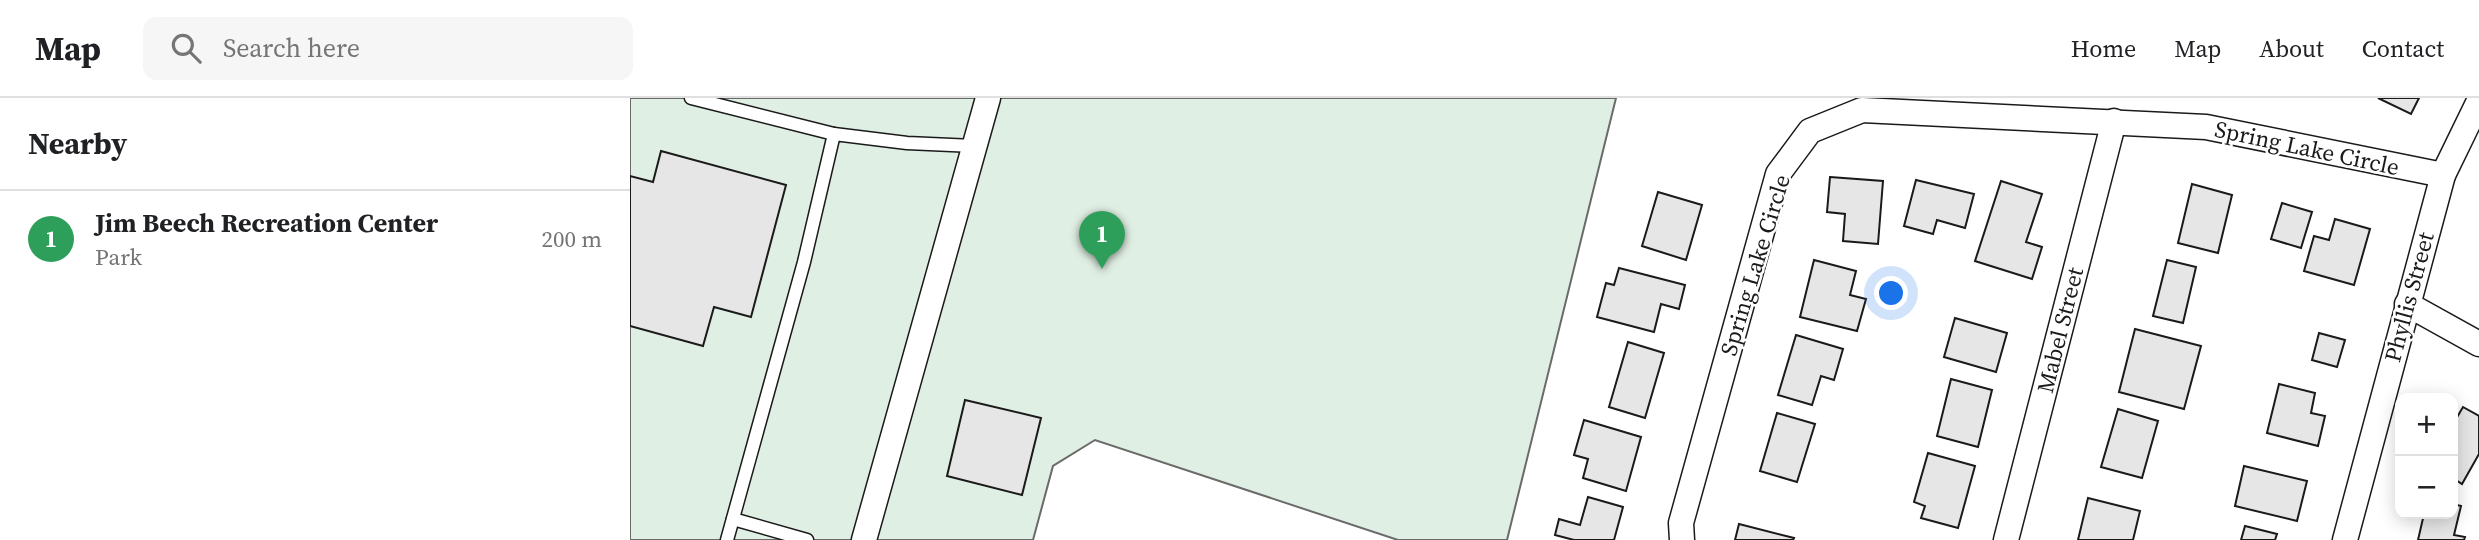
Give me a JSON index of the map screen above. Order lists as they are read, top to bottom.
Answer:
{
  "streets": {
    "street": ["Spring Lake Circle", "Phyllis Street", "Mabel Street"]
  },
  "crossings": [
    ["Spring Lake Circle", "Phyllis Street"],
    ["Spring Lake Circle", "Mabel Street"]
  ],
  "page": {
    "header": "Map",
    "search": "Search here",
    "nav": [
      "Home",
      "Map",
      "About",
      "Contact"
    ],
    "heading": "Nearby",
    "list": [
      {
        "mark": "1",
        "name": "Jim Beech Recreation Center",
        "note": "Park",
        "value": "200 m"
      }
    ],
    "pins": "1",
    "map_buttons": ["+", "−"]
  }
}
